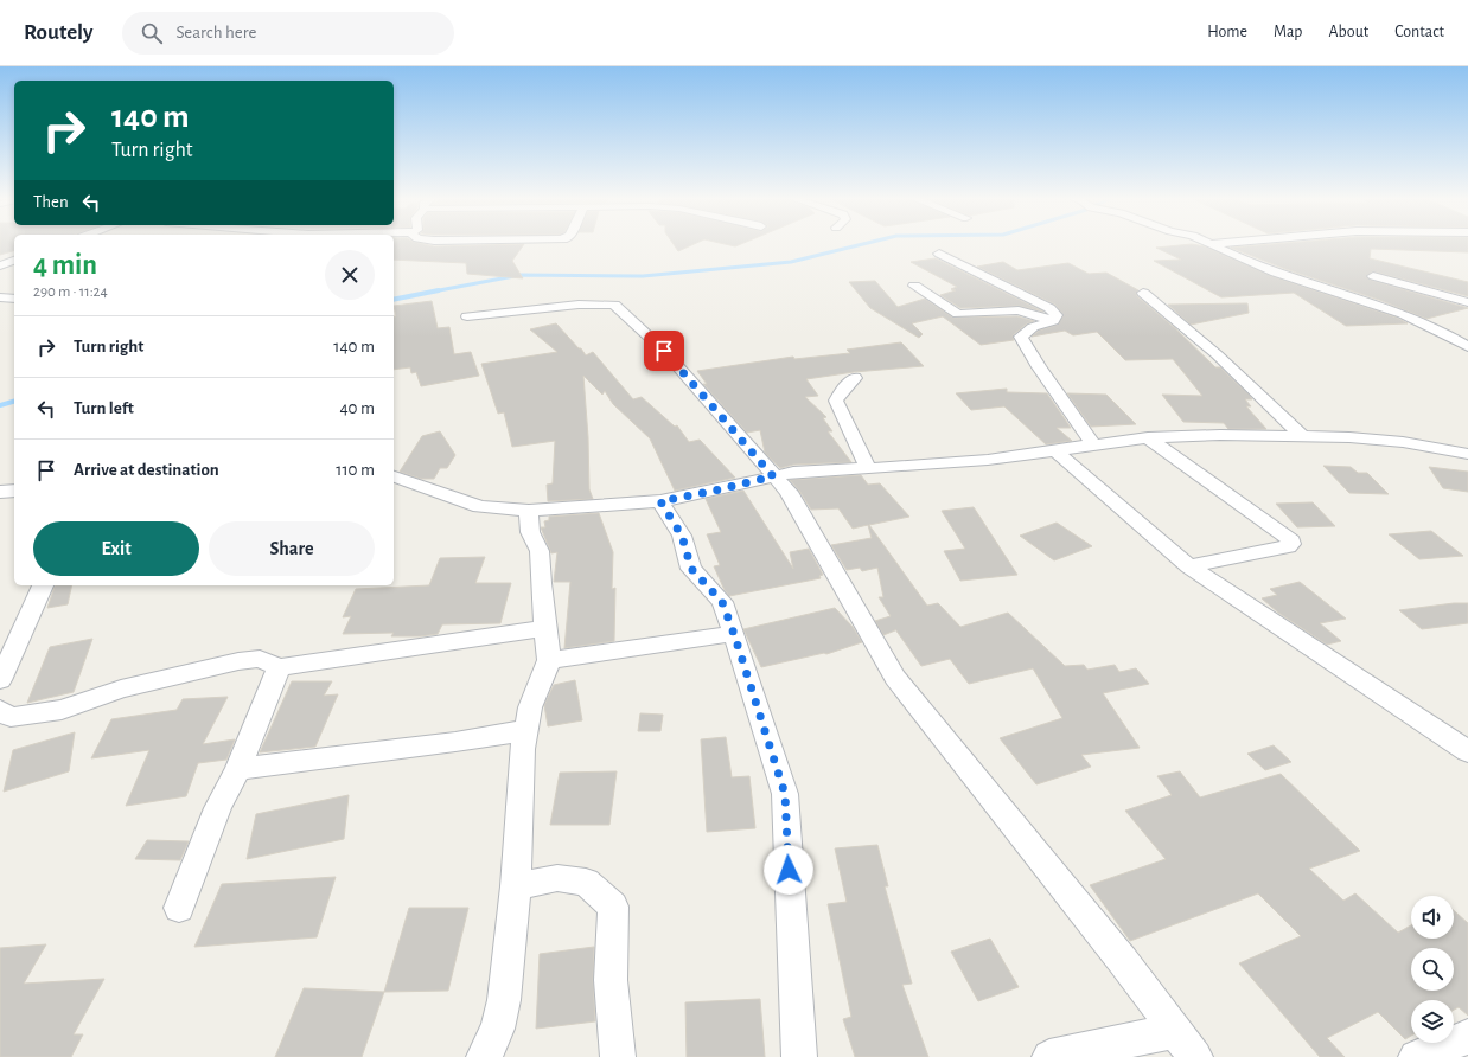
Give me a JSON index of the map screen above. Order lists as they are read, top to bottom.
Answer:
{
  "page": {
    "header": "Routely",
    "search": "Search here",
    "nav": [
      "Home",
      "Map",
      "About",
      "Contact"
    ],
    "turn": ["140 m", "Turn right"],
    "then": "Then",
    "heading": ["4 min", "290 m · 11:24"],
    "list": [
      {
        "name": "Turn right",
        "value": "140 m"
      },
      {
        "name": "Turn left",
        "value": "40 m"
      },
      {
        "name": "Arrive at destination",
        "value": "110 m"
      }
    ],
    "buttons": ["Exit", "Share"]
  }
}
